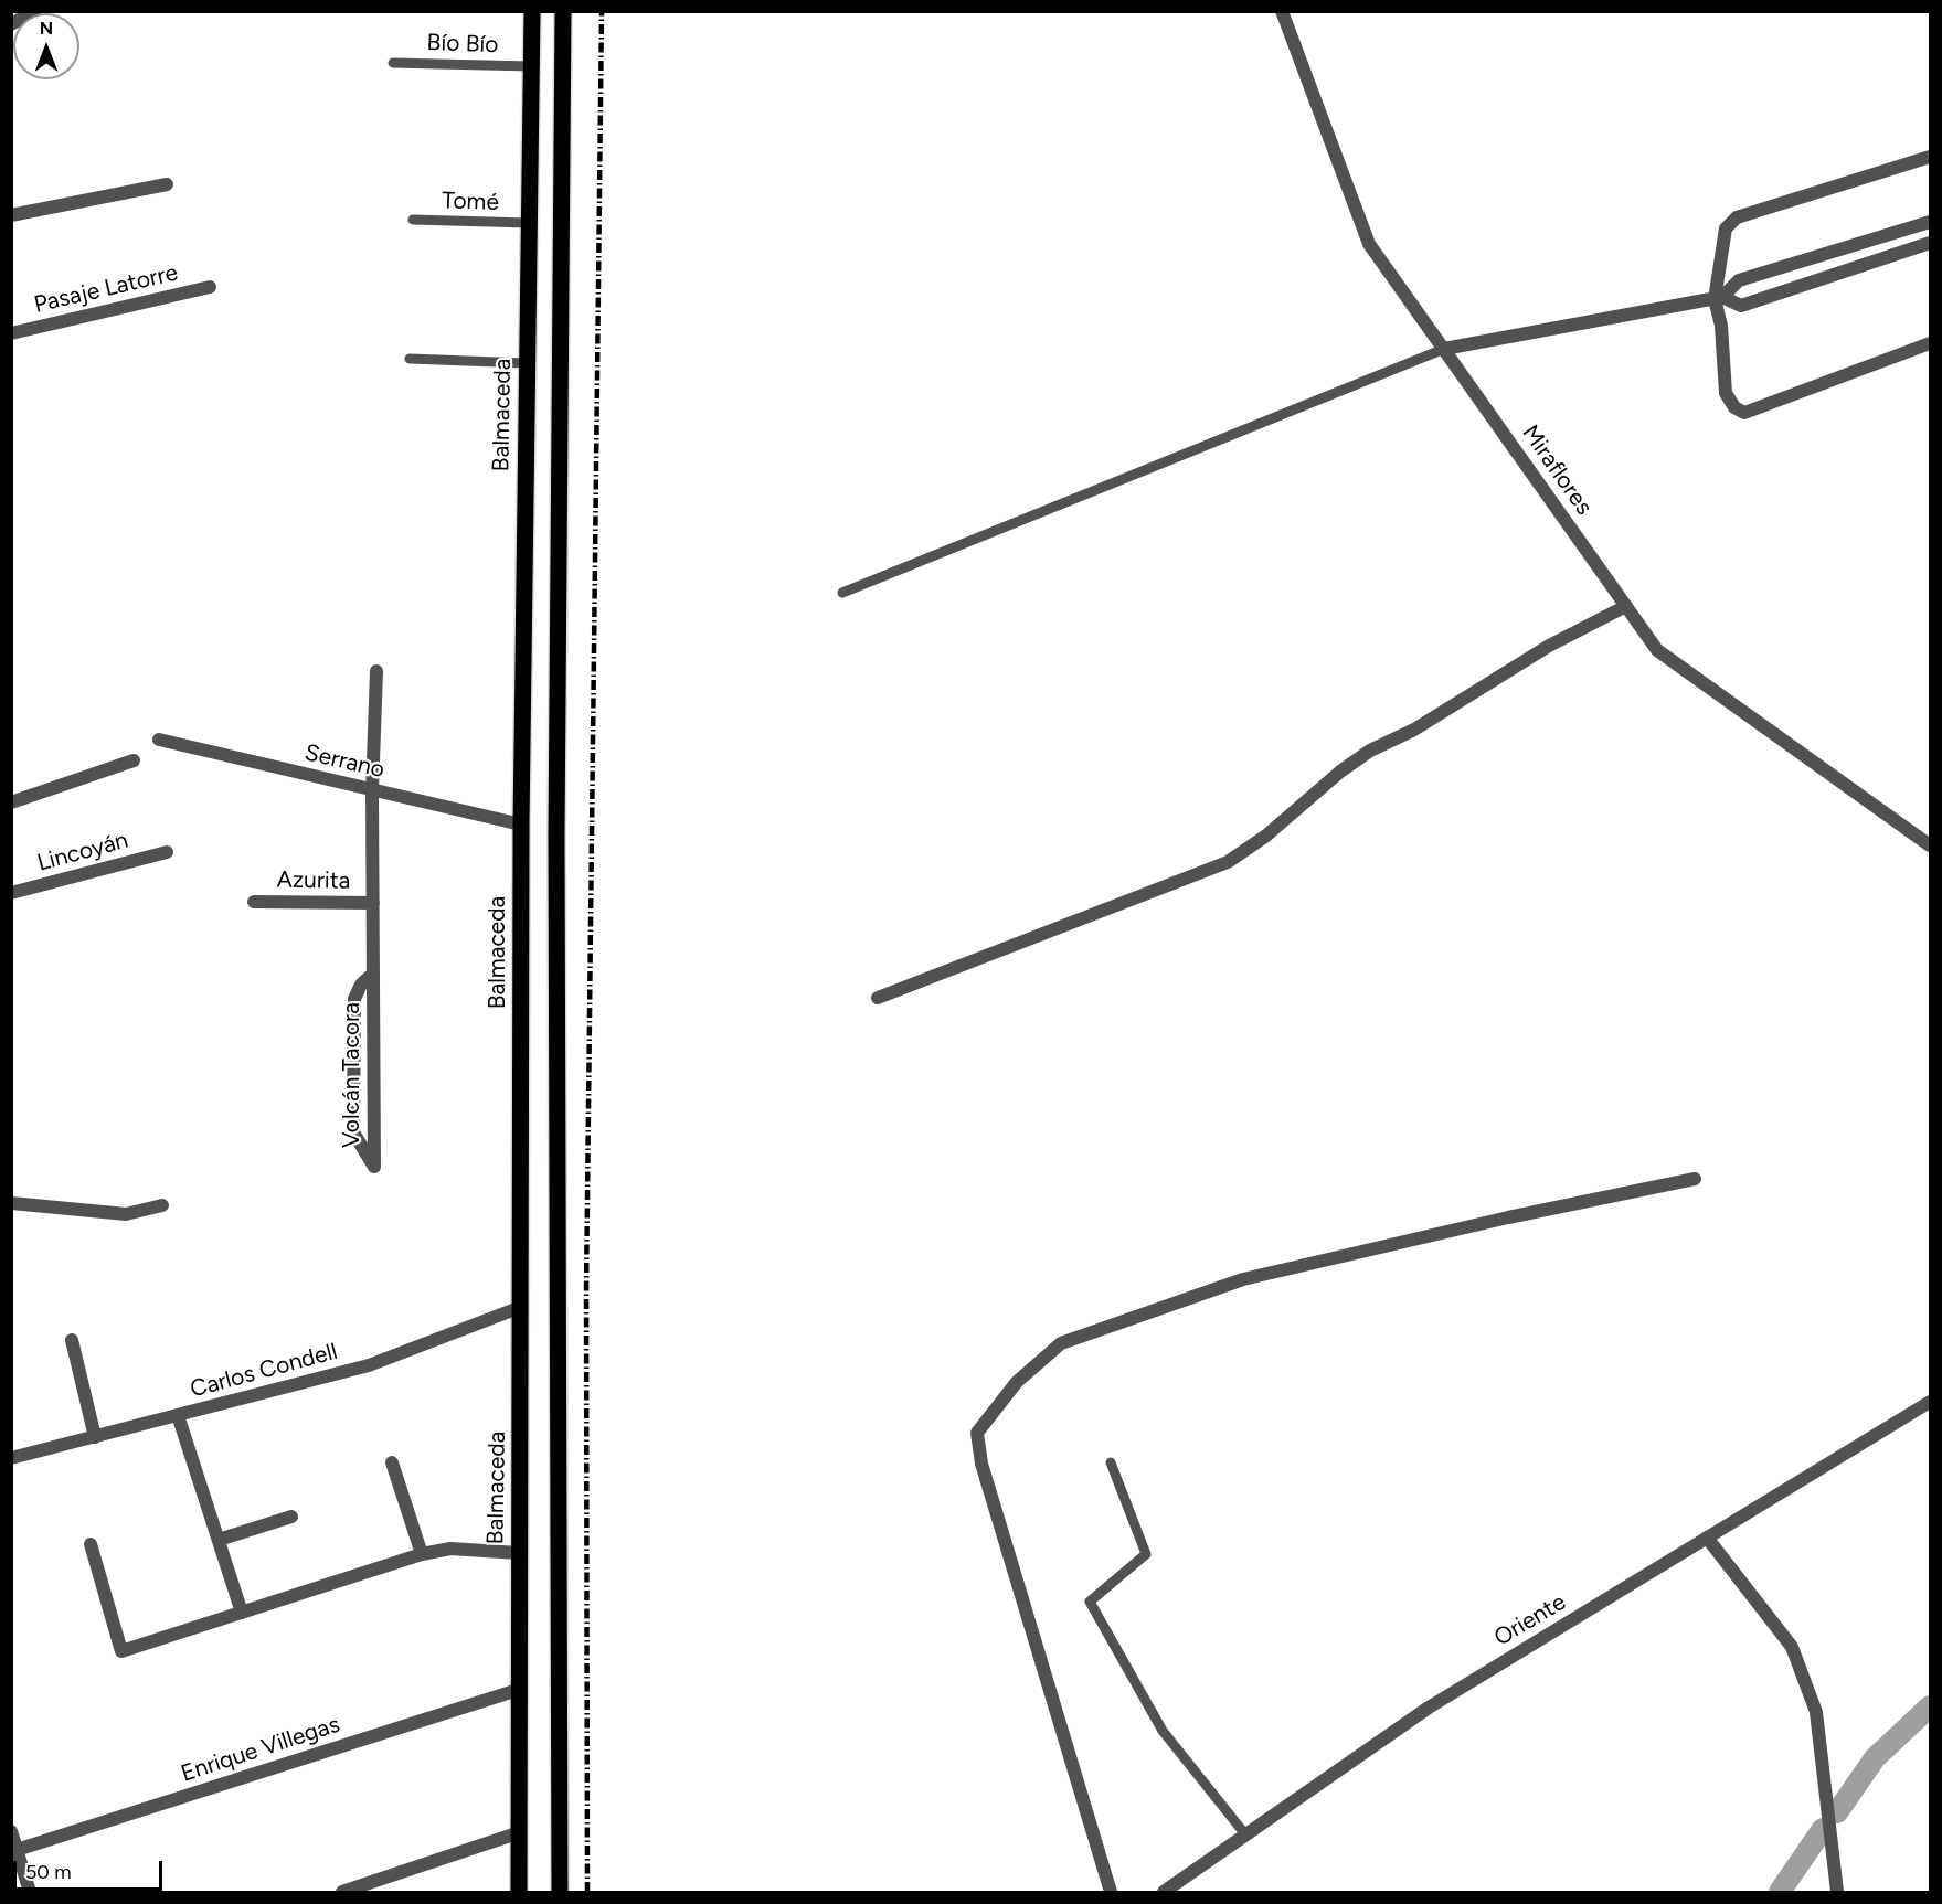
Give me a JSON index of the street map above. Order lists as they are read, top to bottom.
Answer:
{
  "streets": {
    "main road": ["Balmaceda"],
    "street": [
      "Pasaje Latorre",
      "Miraflores",
      "Serrano",
      "Lincoyán",
      "Azurita",
      "Volcán Tacora",
      "Carlos Condell",
      "Oriente",
      "Enrique Villegas"
    ],
    "lane": ["Bío Bío", "Tomé"]
  },
  "crossings": [
    ["Bío Bío", "Balmaceda"],
    ["Tomé", "Balmaceda"],
    ["Balmaceda", "Serrano"],
    ["Balmaceda", "Carlos Condell"],
    ["Balmaceda", "Enrique Villegas"],
    ["Serrano", "Volcán Tacora"],
    ["Azurita", "Volcán Tacora"]
  ],
  "scale_bar": "50 m",
  "north": "top"
}
